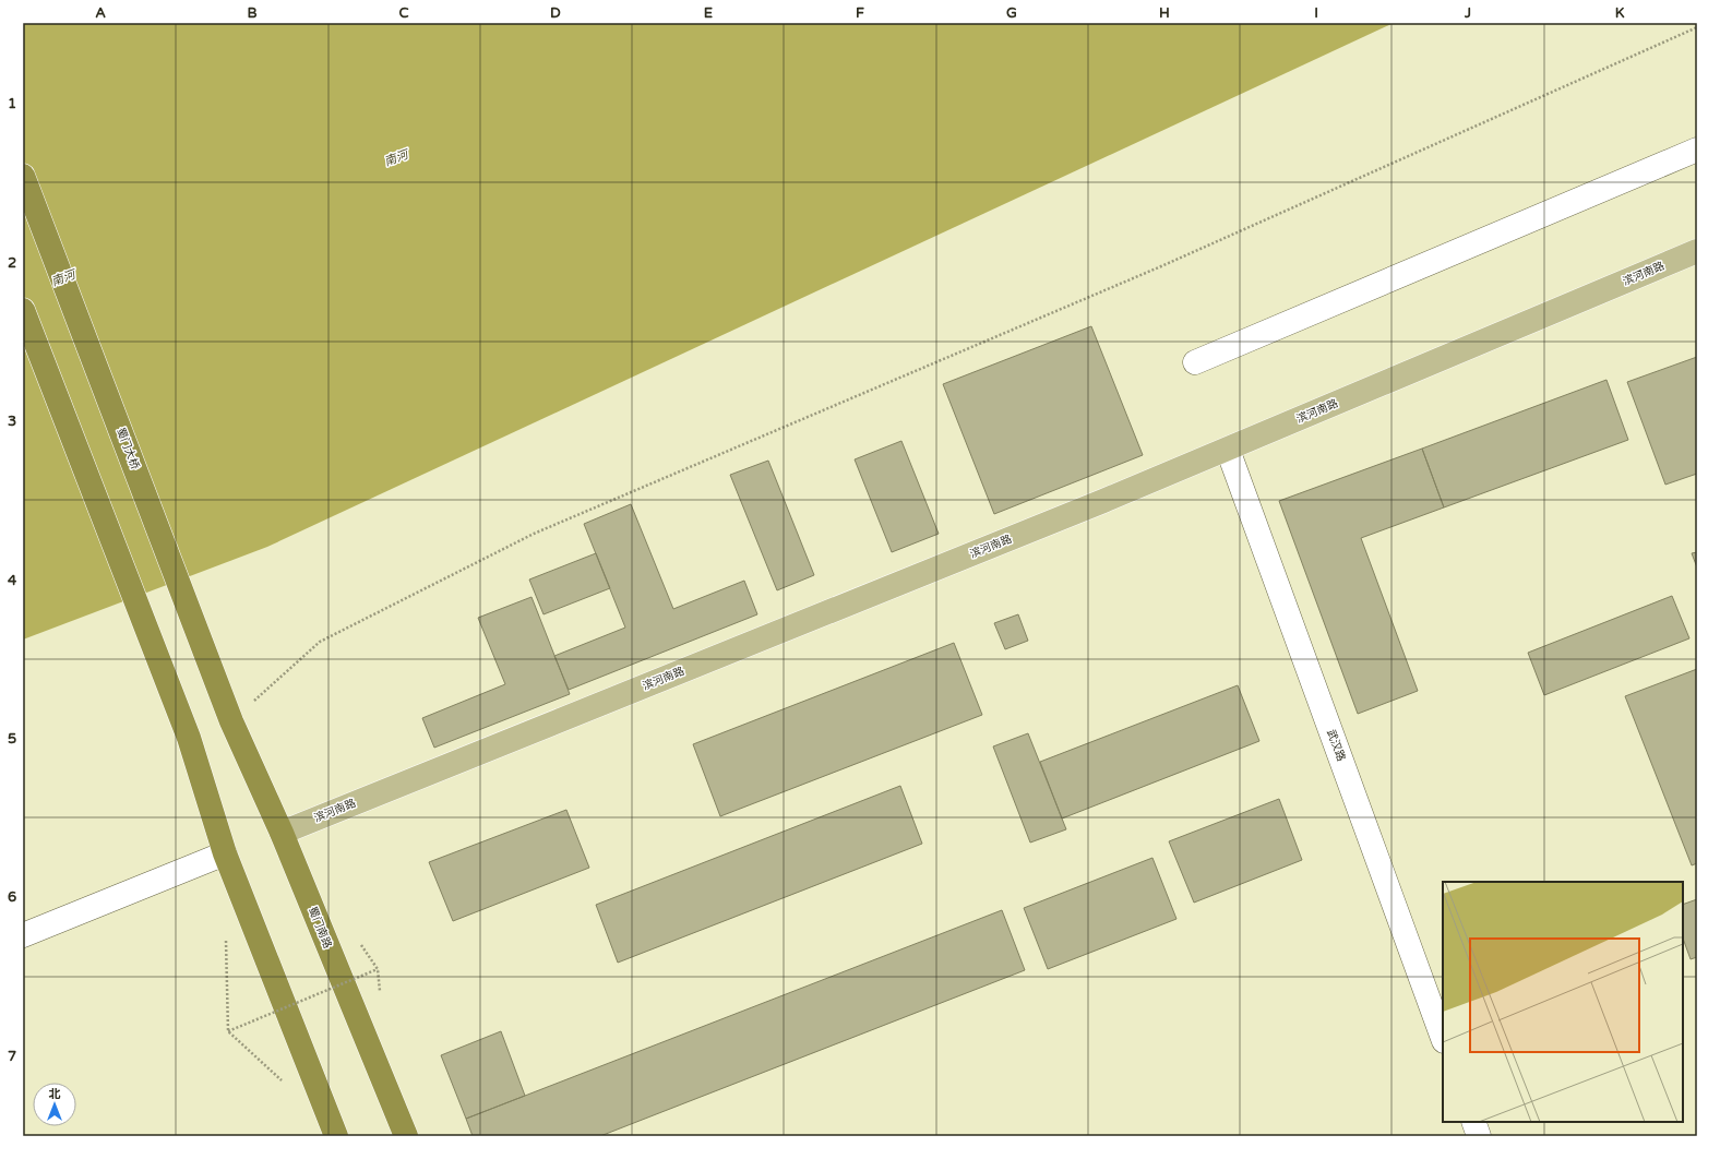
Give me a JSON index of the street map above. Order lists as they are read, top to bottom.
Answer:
{
  "streets": {
    "highway": ["蜀门大桥", "蜀门南路"],
    "main road": ["滨河南路"],
    "street": ["武汉路"]
  },
  "crossings": [
    ["滨河南路", "武汉路"],
    ["滨河南路", "蜀门南路"],
    ["蜀门大桥", "蜀门南路"]
  ],
  "water": ["南河"],
  "north": "top",
  "grid": {
    "columns": [
      "A",
      "B",
      "C",
      "D",
      "E",
      "F",
      "G",
      "H",
      "I",
      "J",
      "K"
    ],
    "rows": [
      "1",
      "2",
      "3",
      "4",
      "5",
      "6",
      "7"
    ]
  }
}
